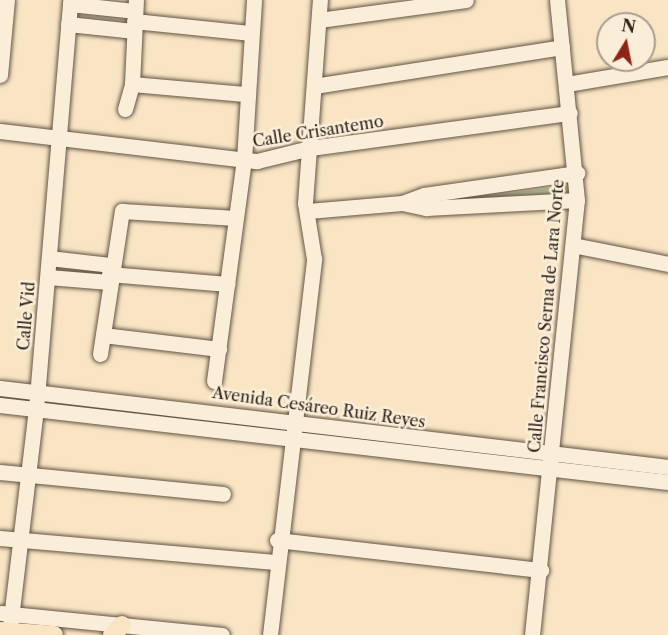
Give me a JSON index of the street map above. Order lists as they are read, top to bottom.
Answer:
{
  "streets": {
    "street": [
      "Calle Crisantemo",
      "Calle Vid",
      "Calle Francisco Serna de Lara Norte",
      "Avenida Cesáreo Ruiz Reyes"
    ]
  },
  "crossings": [
    ["Calle Crisantemo", "Calle Vid"],
    ["Calle Crisantemo", "Calle Francisco Serna de Lara Norte"],
    ["Calle Vid", "Avenida Cesáreo Ruiz Reyes"],
    ["Calle Francisco Serna de Lara Norte", "Avenida Cesáreo Ruiz Reyes"]
  ],
  "north": "top"
}
